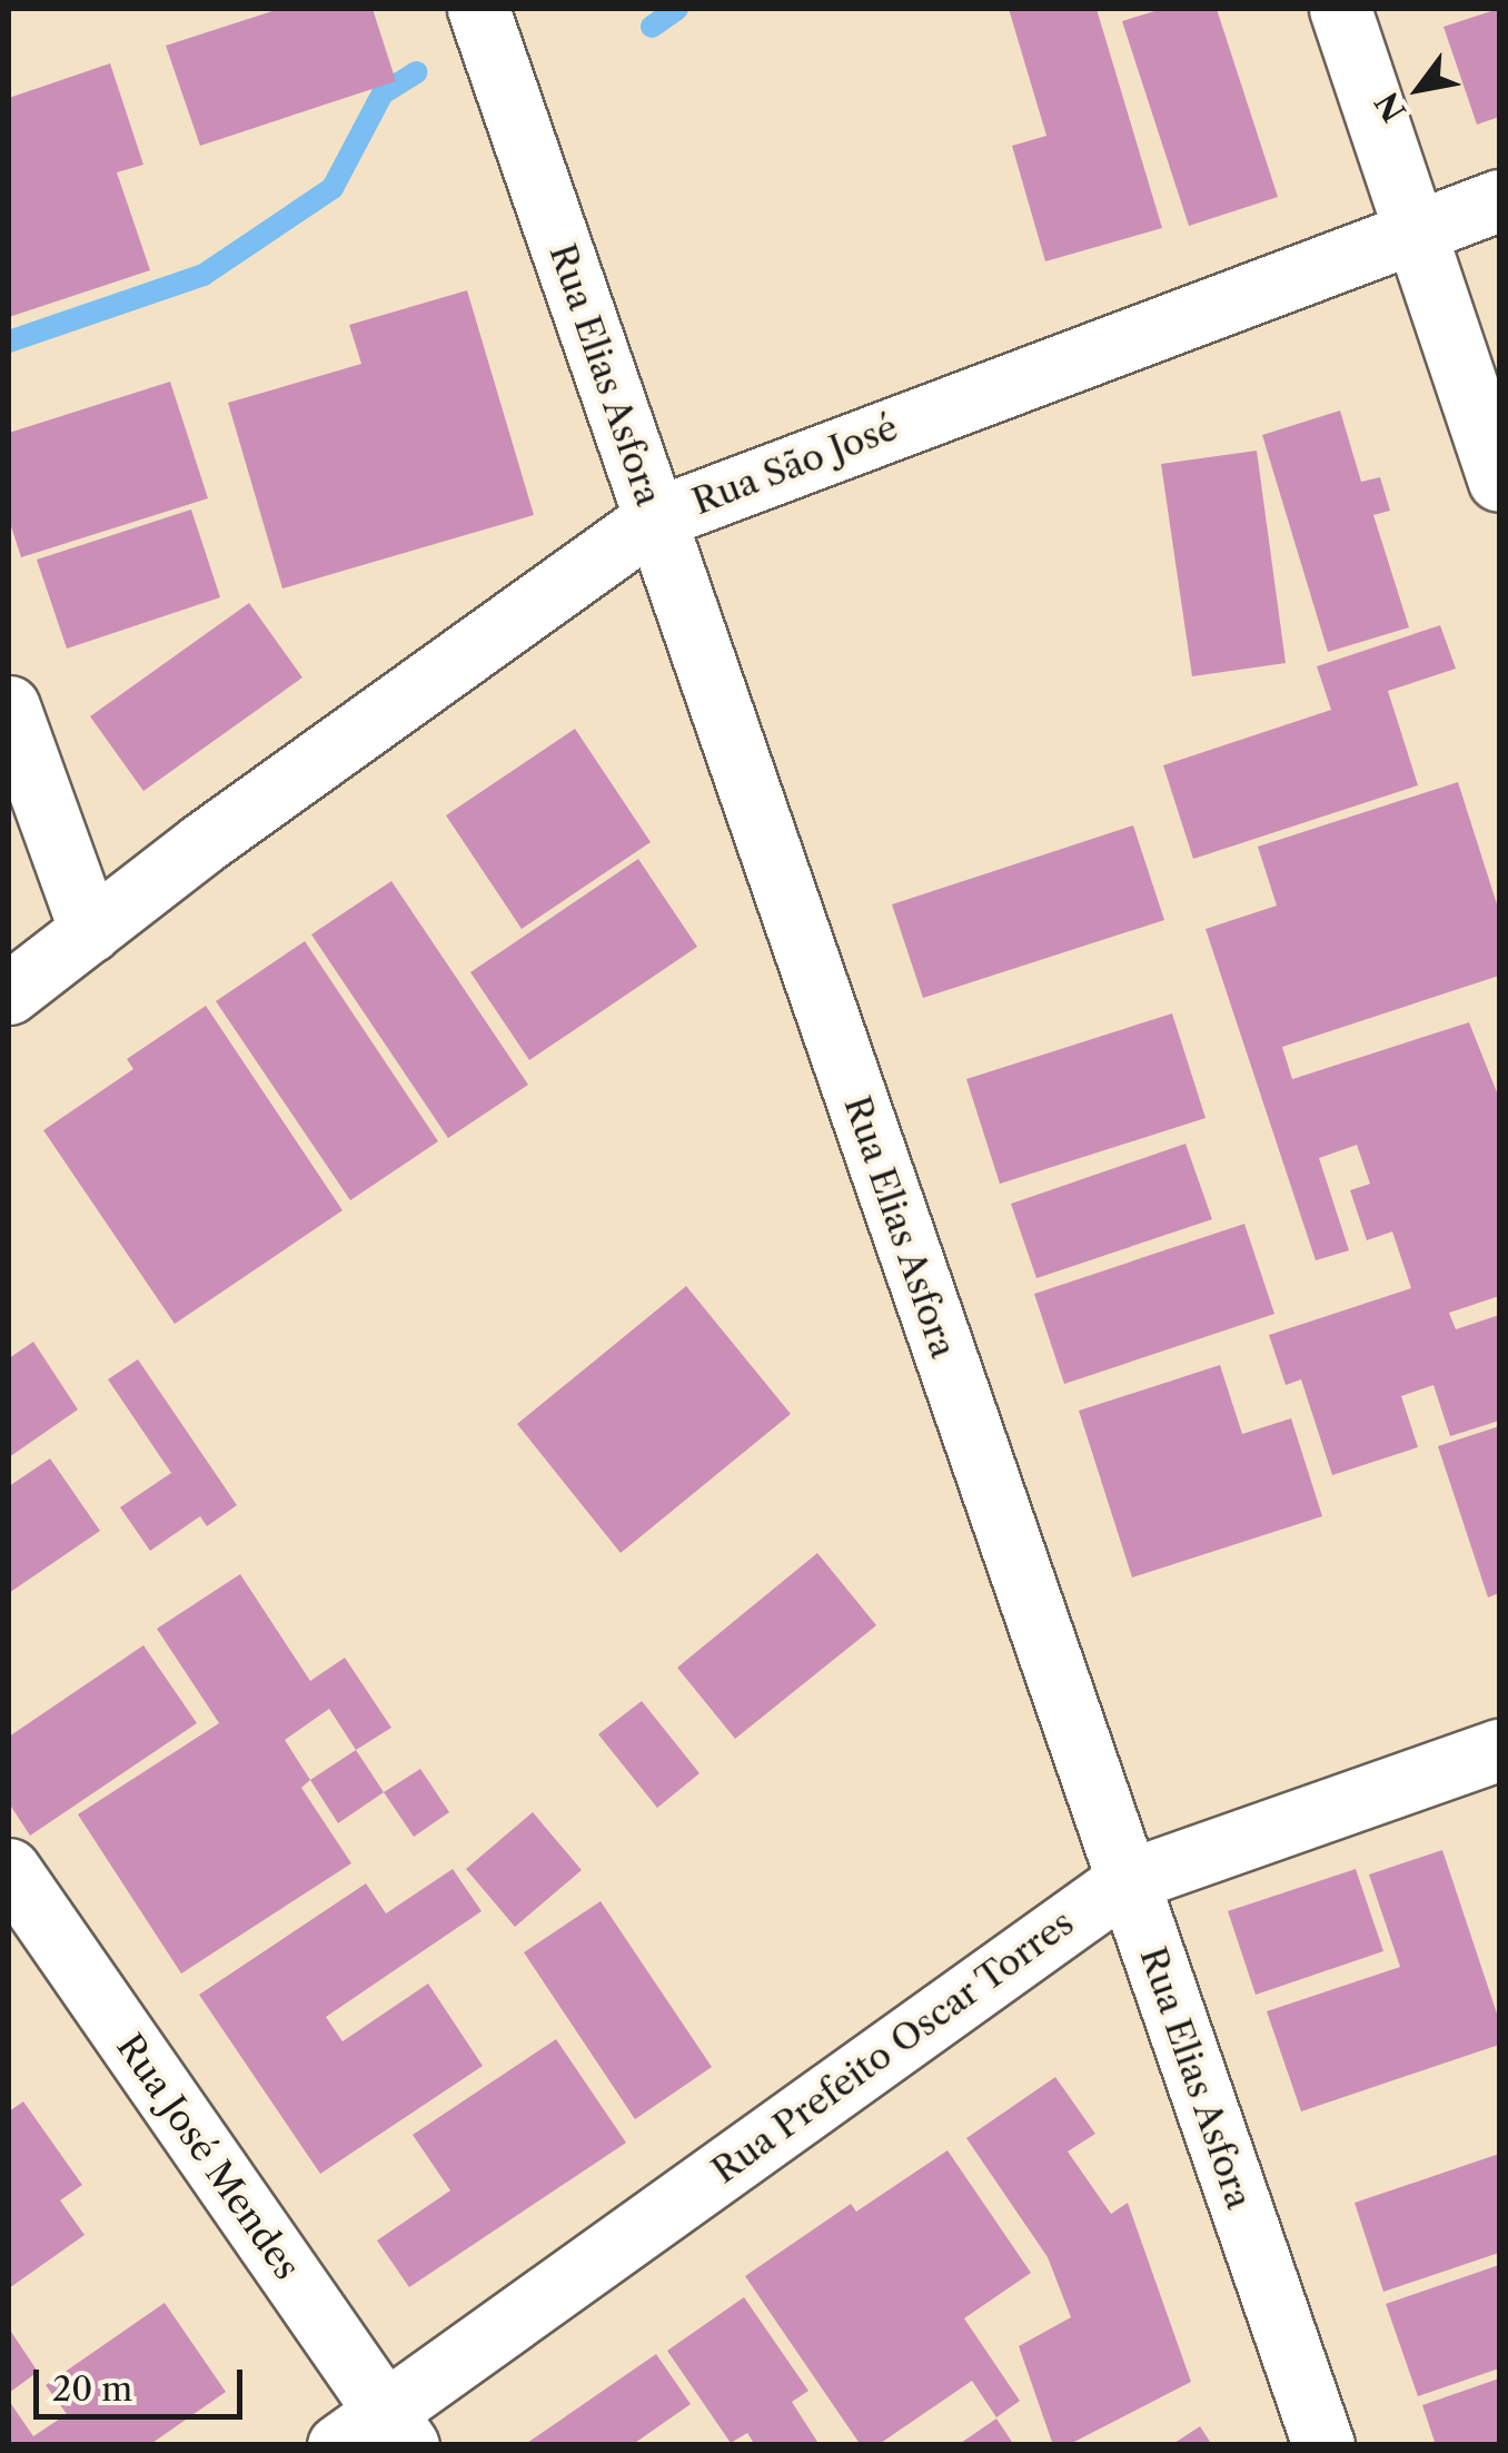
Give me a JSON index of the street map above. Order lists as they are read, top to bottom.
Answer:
{
  "streets": {
    "street": [
      "Rua Elias Asfora",
      "Rua São José",
      "Rua Prefeito Oscar Torres",
      "Rua José Mendes"
    ]
  },
  "crossings": [
    ["Rua Elias Asfora", "Rua São José"],
    ["Rua Elias Asfora", "Rua Prefeito Oscar Torres"],
    ["Rua Prefeito Oscar Torres", "Rua José Mendes"]
  ],
  "scale_bar": "20 m",
  "north": "bottom left"
}
